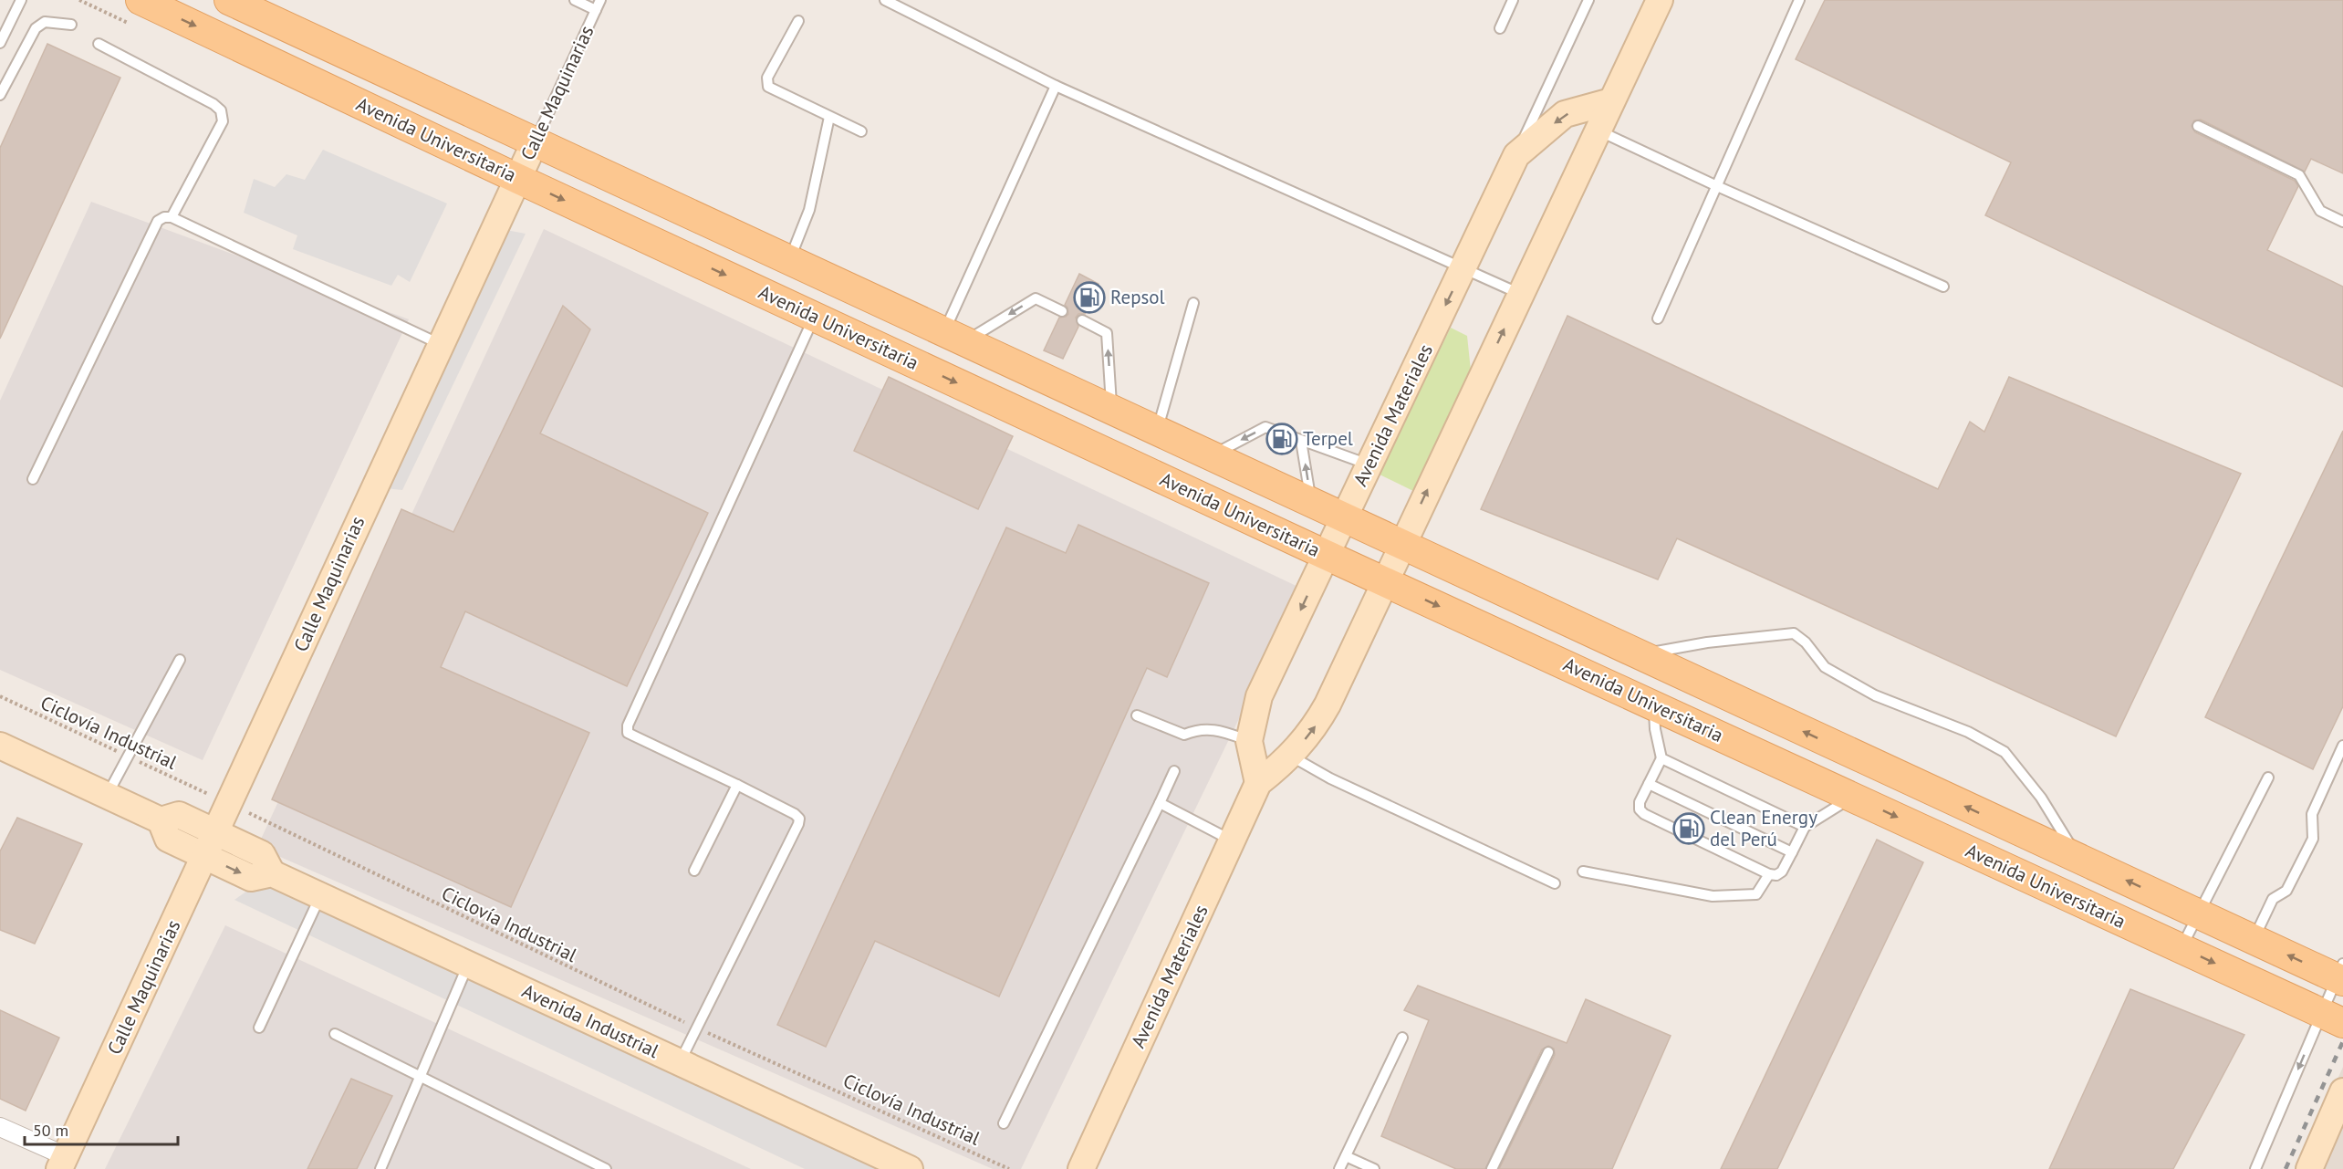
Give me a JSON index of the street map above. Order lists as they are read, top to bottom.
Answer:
{
  "streets": {
    "main road": ["Avenida Universitaria"],
    "street": ["Calle Maquinarias", "Avenida Materiales", "Avenida Industrial"],
    "path": ["Ciclovía Industrial"]
  },
  "crossings": [
    ["Calle Maquinarias", "Avenida Universitaria"],
    ["Calle Maquinarias", "Ciclovía Industrial"],
    ["Calle Maquinarias", "Avenida Industrial"],
    ["Avenida Universitaria", "Avenida Materiales"]
  ],
  "places": {
    "fuel station": ["Repsol", "Terpel", "Clean Energy del Perú"]
  },
  "scale_bar": "50 m"
}
